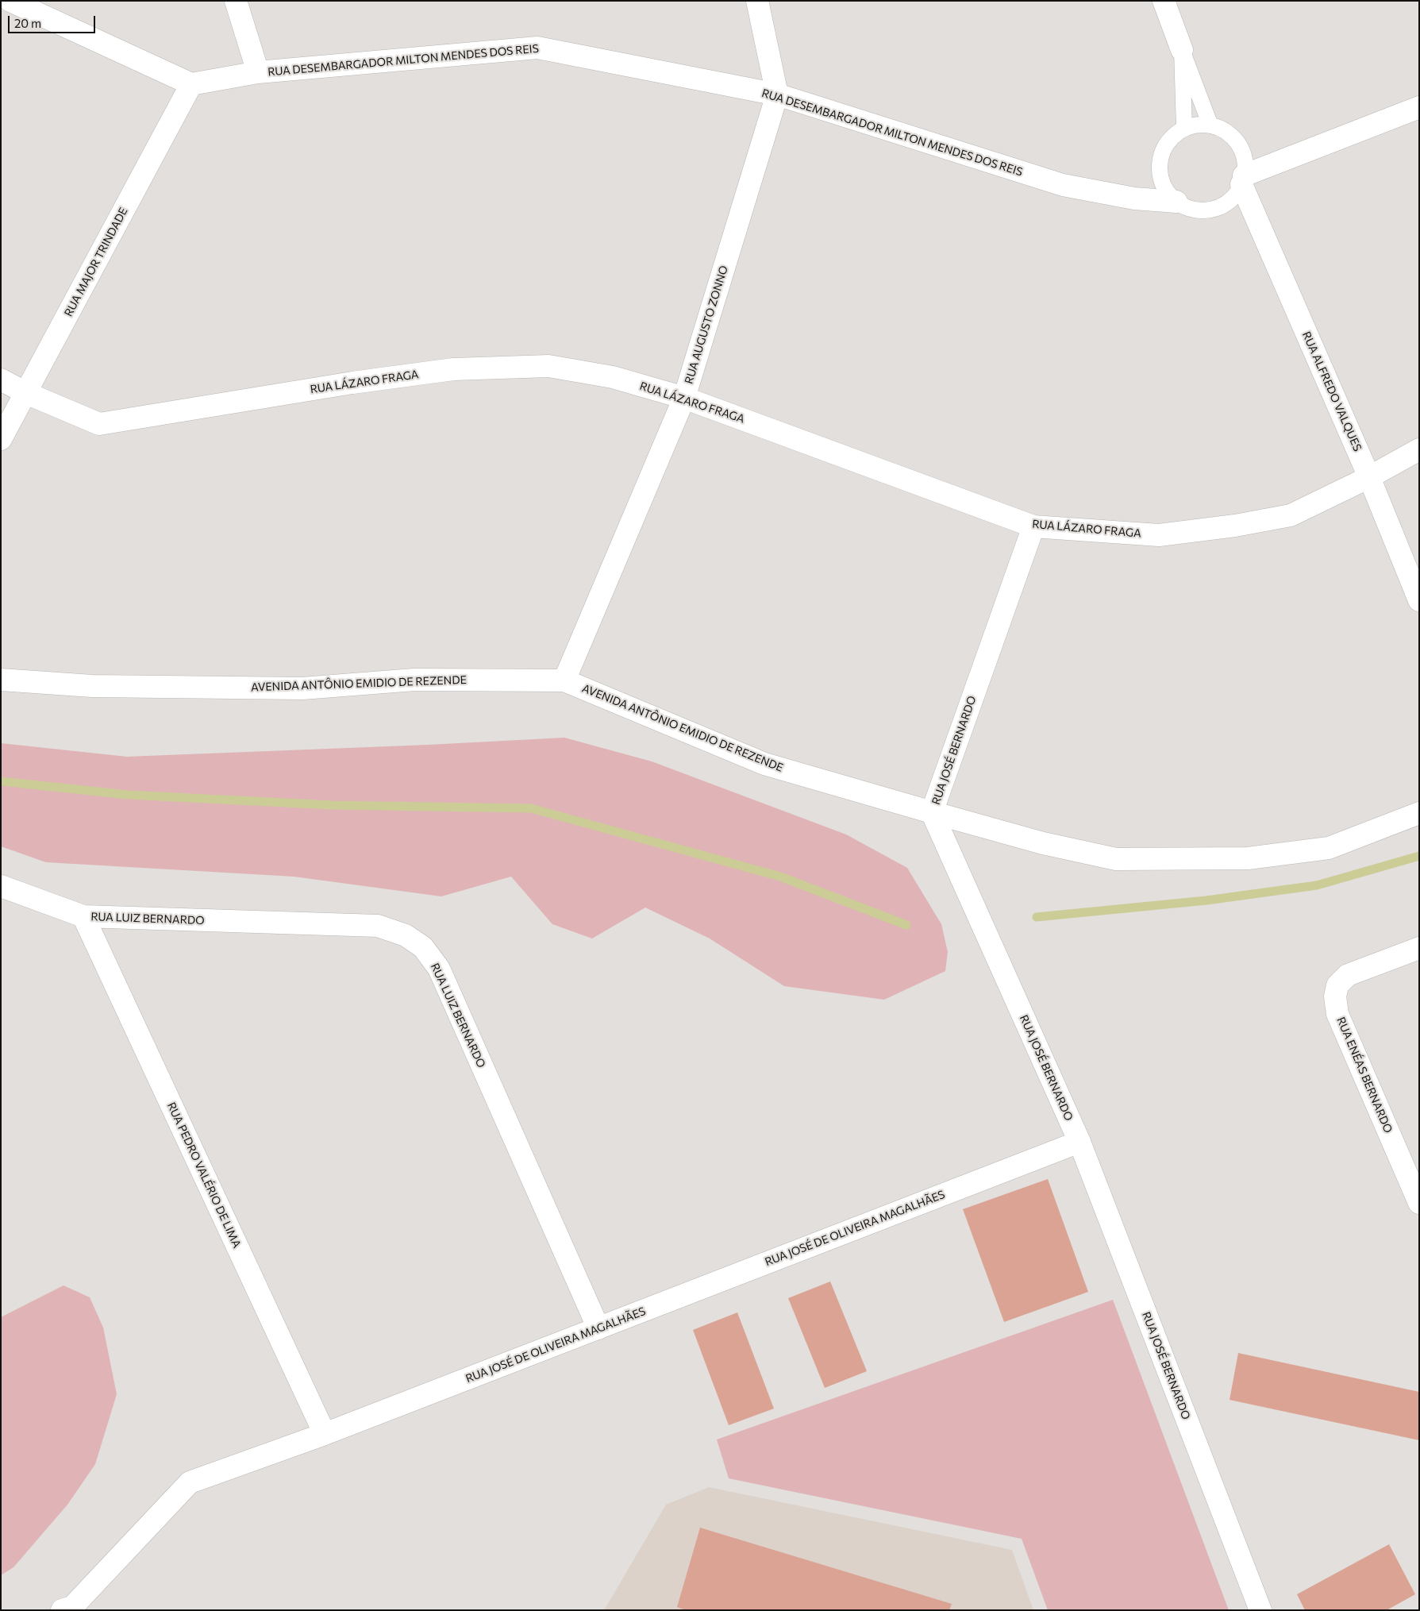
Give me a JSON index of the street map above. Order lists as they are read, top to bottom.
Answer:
{
  "streets": {
    "street": [
      "RUA DESEMBARGADOR MILTON MENDES DOS REIS",
      "RUA MAJOR TRINDADE",
      "RUA AUGUSTO ZONNO",
      "RUA LÁZARO FRAGA",
      "RUA ALFREDO VALQUES",
      "AVENIDA ANTÔNIO EMIDIO DE REZENDE",
      "RUA JOSÉ BERNARDO",
      "RUA LUIZ BERNARDO",
      "RUA ENÉAS BERNARDO",
      "RUA PEDRO VALÉRIO DE LIMA",
      "RUA JOSÉ DE OLIVEIRA MAGALHÃES"
    ]
  },
  "crossings": [
    ["RUA DESEMBARGADOR MILTON MENDES DOS REIS", "RUA MAJOR TRINDADE"],
    ["RUA DESEMBARGADOR MILTON MENDES DOS REIS", "RUA AUGUSTO ZONNO"],
    ["RUA DESEMBARGADOR MILTON MENDES DOS REIS", "RUA ALFREDO VALQUES"],
    ["RUA MAJOR TRINDADE", "RUA LÁZARO FRAGA"],
    ["RUA AUGUSTO ZONNO", "RUA LÁZARO FRAGA"],
    ["RUA AUGUSTO ZONNO", "AVENIDA ANTÔNIO EMIDIO DE REZENDE"],
    ["RUA LÁZARO FRAGA", "RUA ALFREDO VALQUES"],
    ["RUA LÁZARO FRAGA", "RUA JOSÉ BERNARDO"],
    ["AVENIDA ANTÔNIO EMIDIO DE REZENDE", "RUA JOSÉ BERNARDO"],
    ["RUA JOSÉ BERNARDO", "RUA JOSÉ DE OLIVEIRA MAGALHÃES"],
    ["RUA LUIZ BERNARDO", "RUA PEDRO VALÉRIO DE LIMA"],
    ["RUA LUIZ BERNARDO", "RUA JOSÉ DE OLIVEIRA MAGALHÃES"],
    ["RUA PEDRO VALÉRIO DE LIMA", "RUA JOSÉ DE OLIVEIRA MAGALHÃES"]
  ],
  "scale_bar": "20 m"
}
